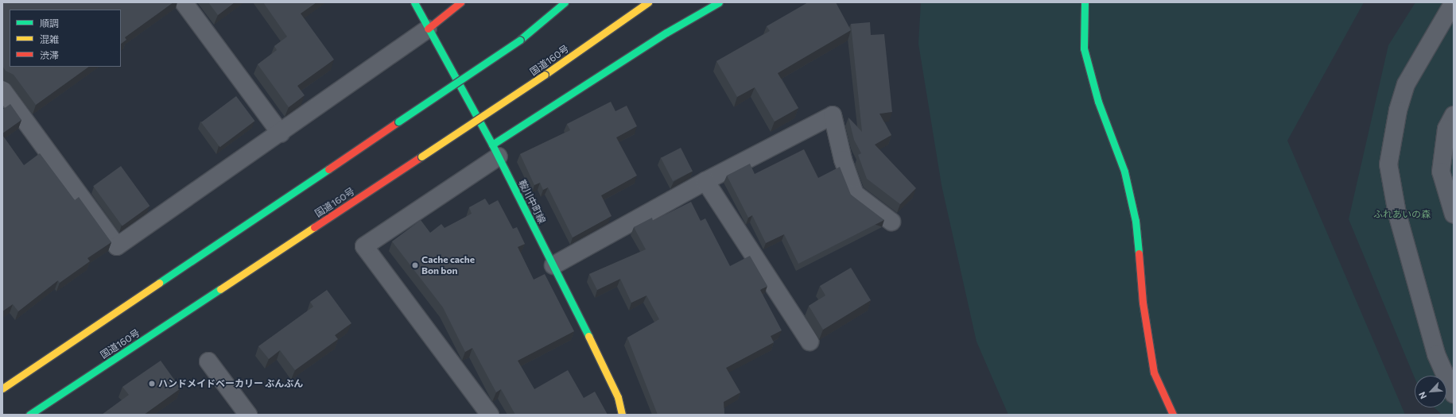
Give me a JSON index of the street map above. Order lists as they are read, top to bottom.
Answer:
{
  "streets": {
    "main road": ["国道160号", "鞍川中町線"]
  },
  "parks": ["ふれあいの森"],
  "places": ["Cache cache Bon bon", "ハンドメイドベーカリー ぶんぶん"],
  "legend": ["順調", "混雑", "渋滞"],
  "north": "bottom left"
}
